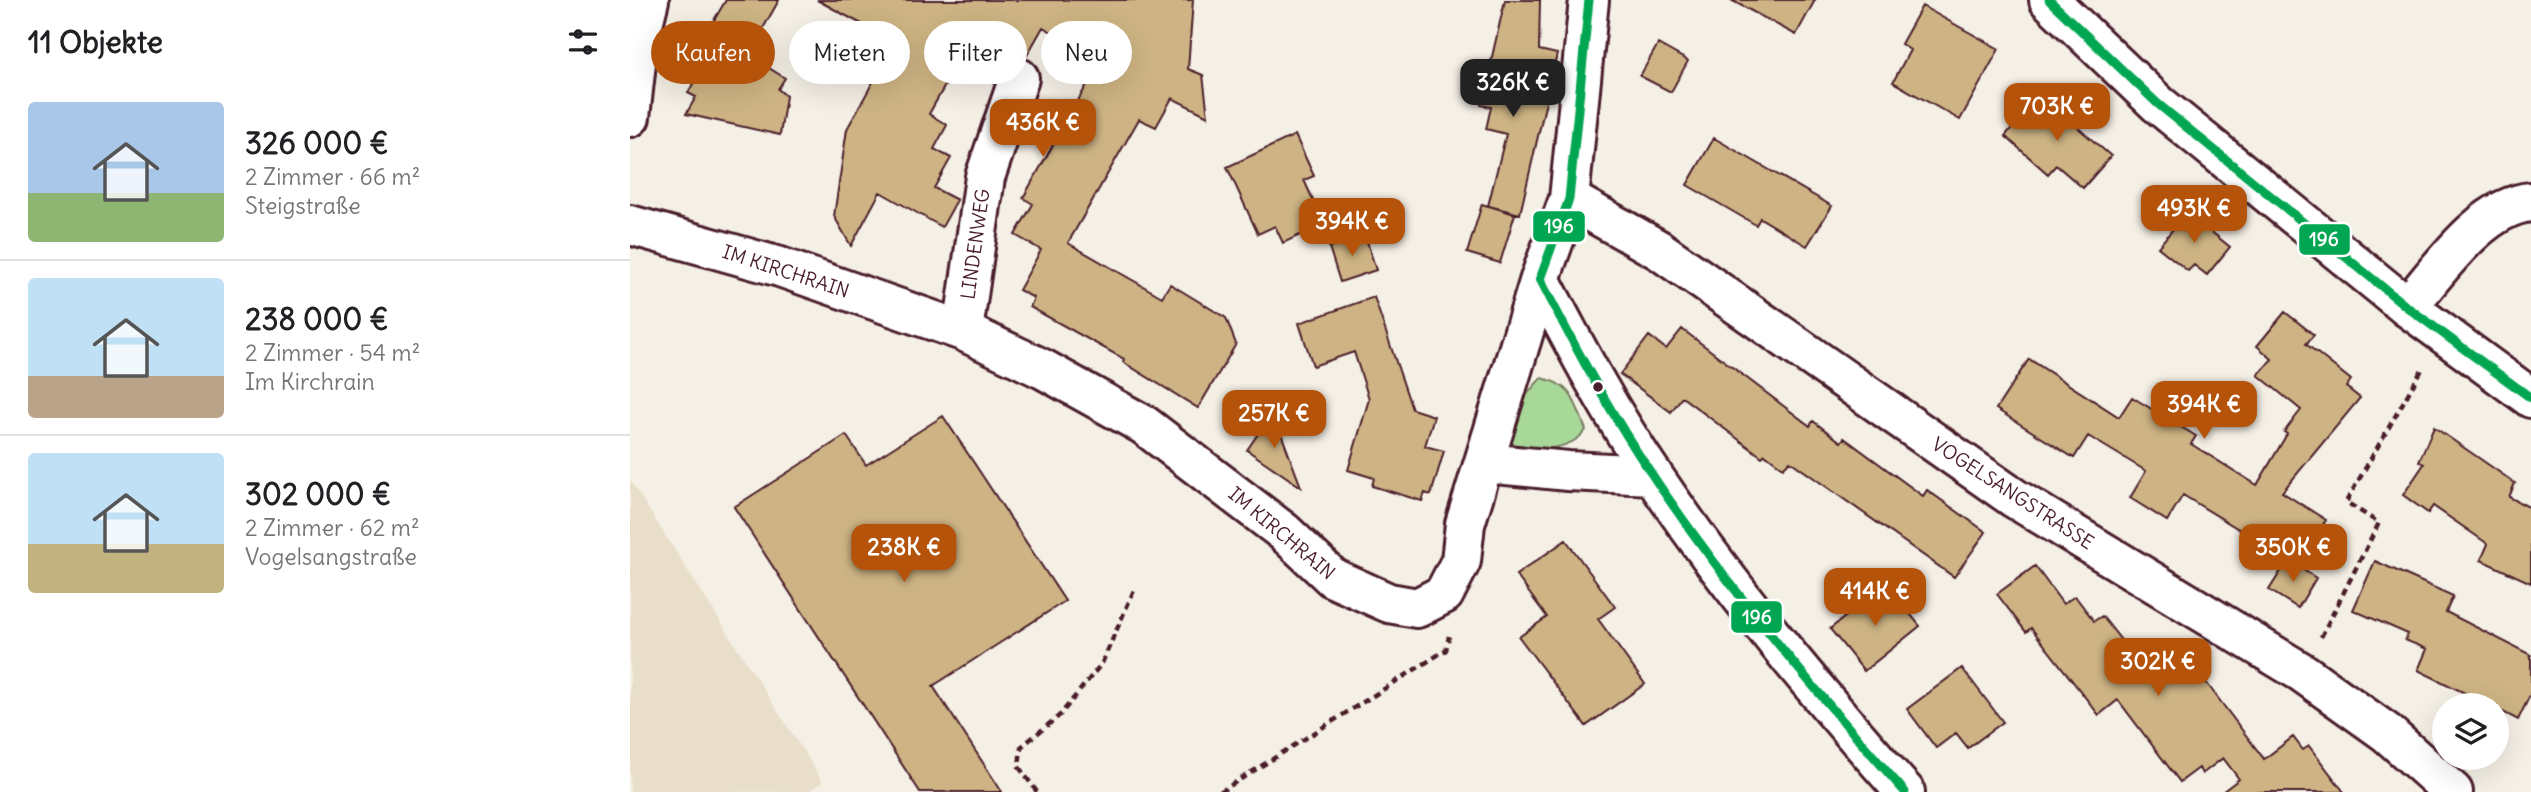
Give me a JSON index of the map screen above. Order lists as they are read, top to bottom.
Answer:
{
  "streets": {
    "street": ["LINDENWEG", "IM KIRCHRAIN", "VOGELSANGSTRASSE"]
  },
  "crossings": [
    ["LINDENWEG", "IM KIRCHRAIN"]
  ],
  "lines": ["transit line 196"],
  "page": {
    "heading": "11 Objekte",
    "chip": [
      "Kaufen",
      "Mieten",
      "Filter",
      "Neu"
    ],
    "price": [
      "326K €",
      "703K €",
      "436K €",
      "493K €",
      "394K €",
      "394K €",
      "257K €",
      "238K €",
      "350K €",
      "414K €",
      "302K €"
    ],
    "list": [
      {
        "name": "326 000 €",
        "note": "2 Zimmer · 66 m² · Steigstraße"
      },
      {
        "name": "238 000 €",
        "note": "2 Zimmer · 54 m² · Im Kirchrain"
      },
      {
        "name": "302 000 €",
        "note": "2 Zimmer · 62 m² · Vogelsangstraße"
      }
    ]
  }
}
